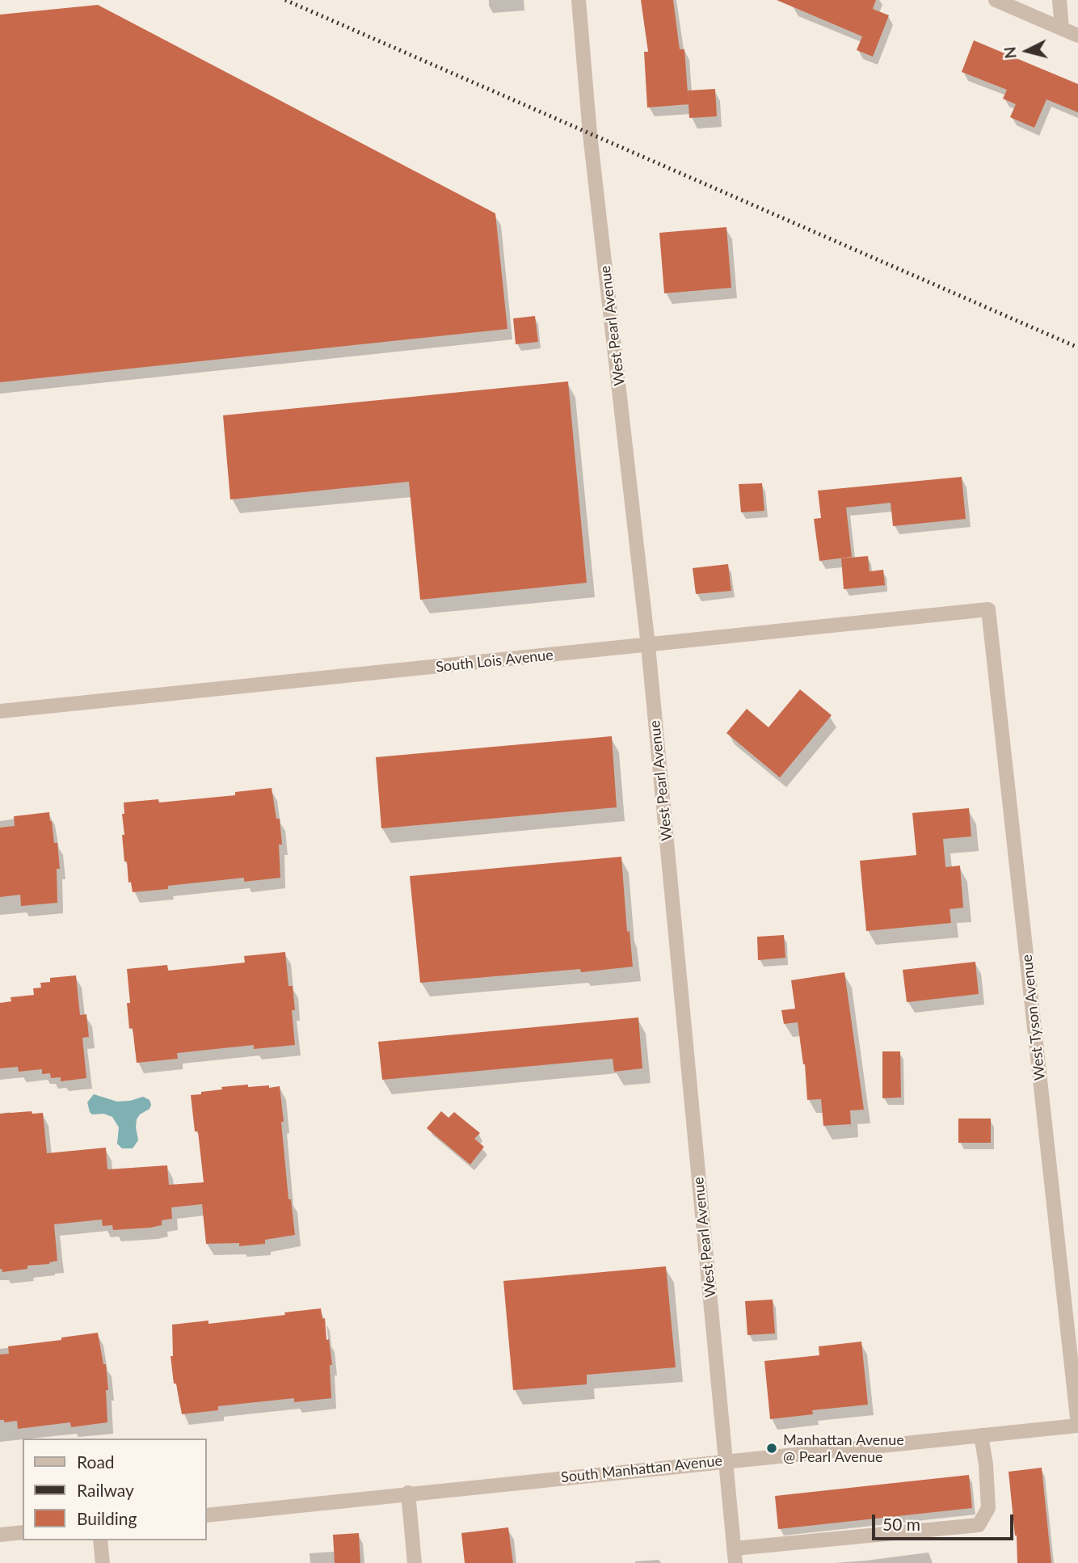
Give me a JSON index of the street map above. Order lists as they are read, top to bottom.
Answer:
{
  "streets": {
    "street": [
      "West Pearl Avenue",
      "South Lois Avenue",
      "West Tyson Avenue",
      "South Manhattan Avenue"
    ]
  },
  "crossings": [
    ["West Pearl Avenue", "South Lois Avenue"],
    ["West Pearl Avenue", "South Manhattan Avenue"],
    ["South Lois Avenue", "West Tyson Avenue"],
    ["West Tyson Avenue", "South Manhattan Avenue"]
  ],
  "places": ["Manhattan Avenue @ Pearl Avenue"],
  "legend": ["Road", "Railway", "Building"],
  "scale_bar": "50 m",
  "north": "left"
}
